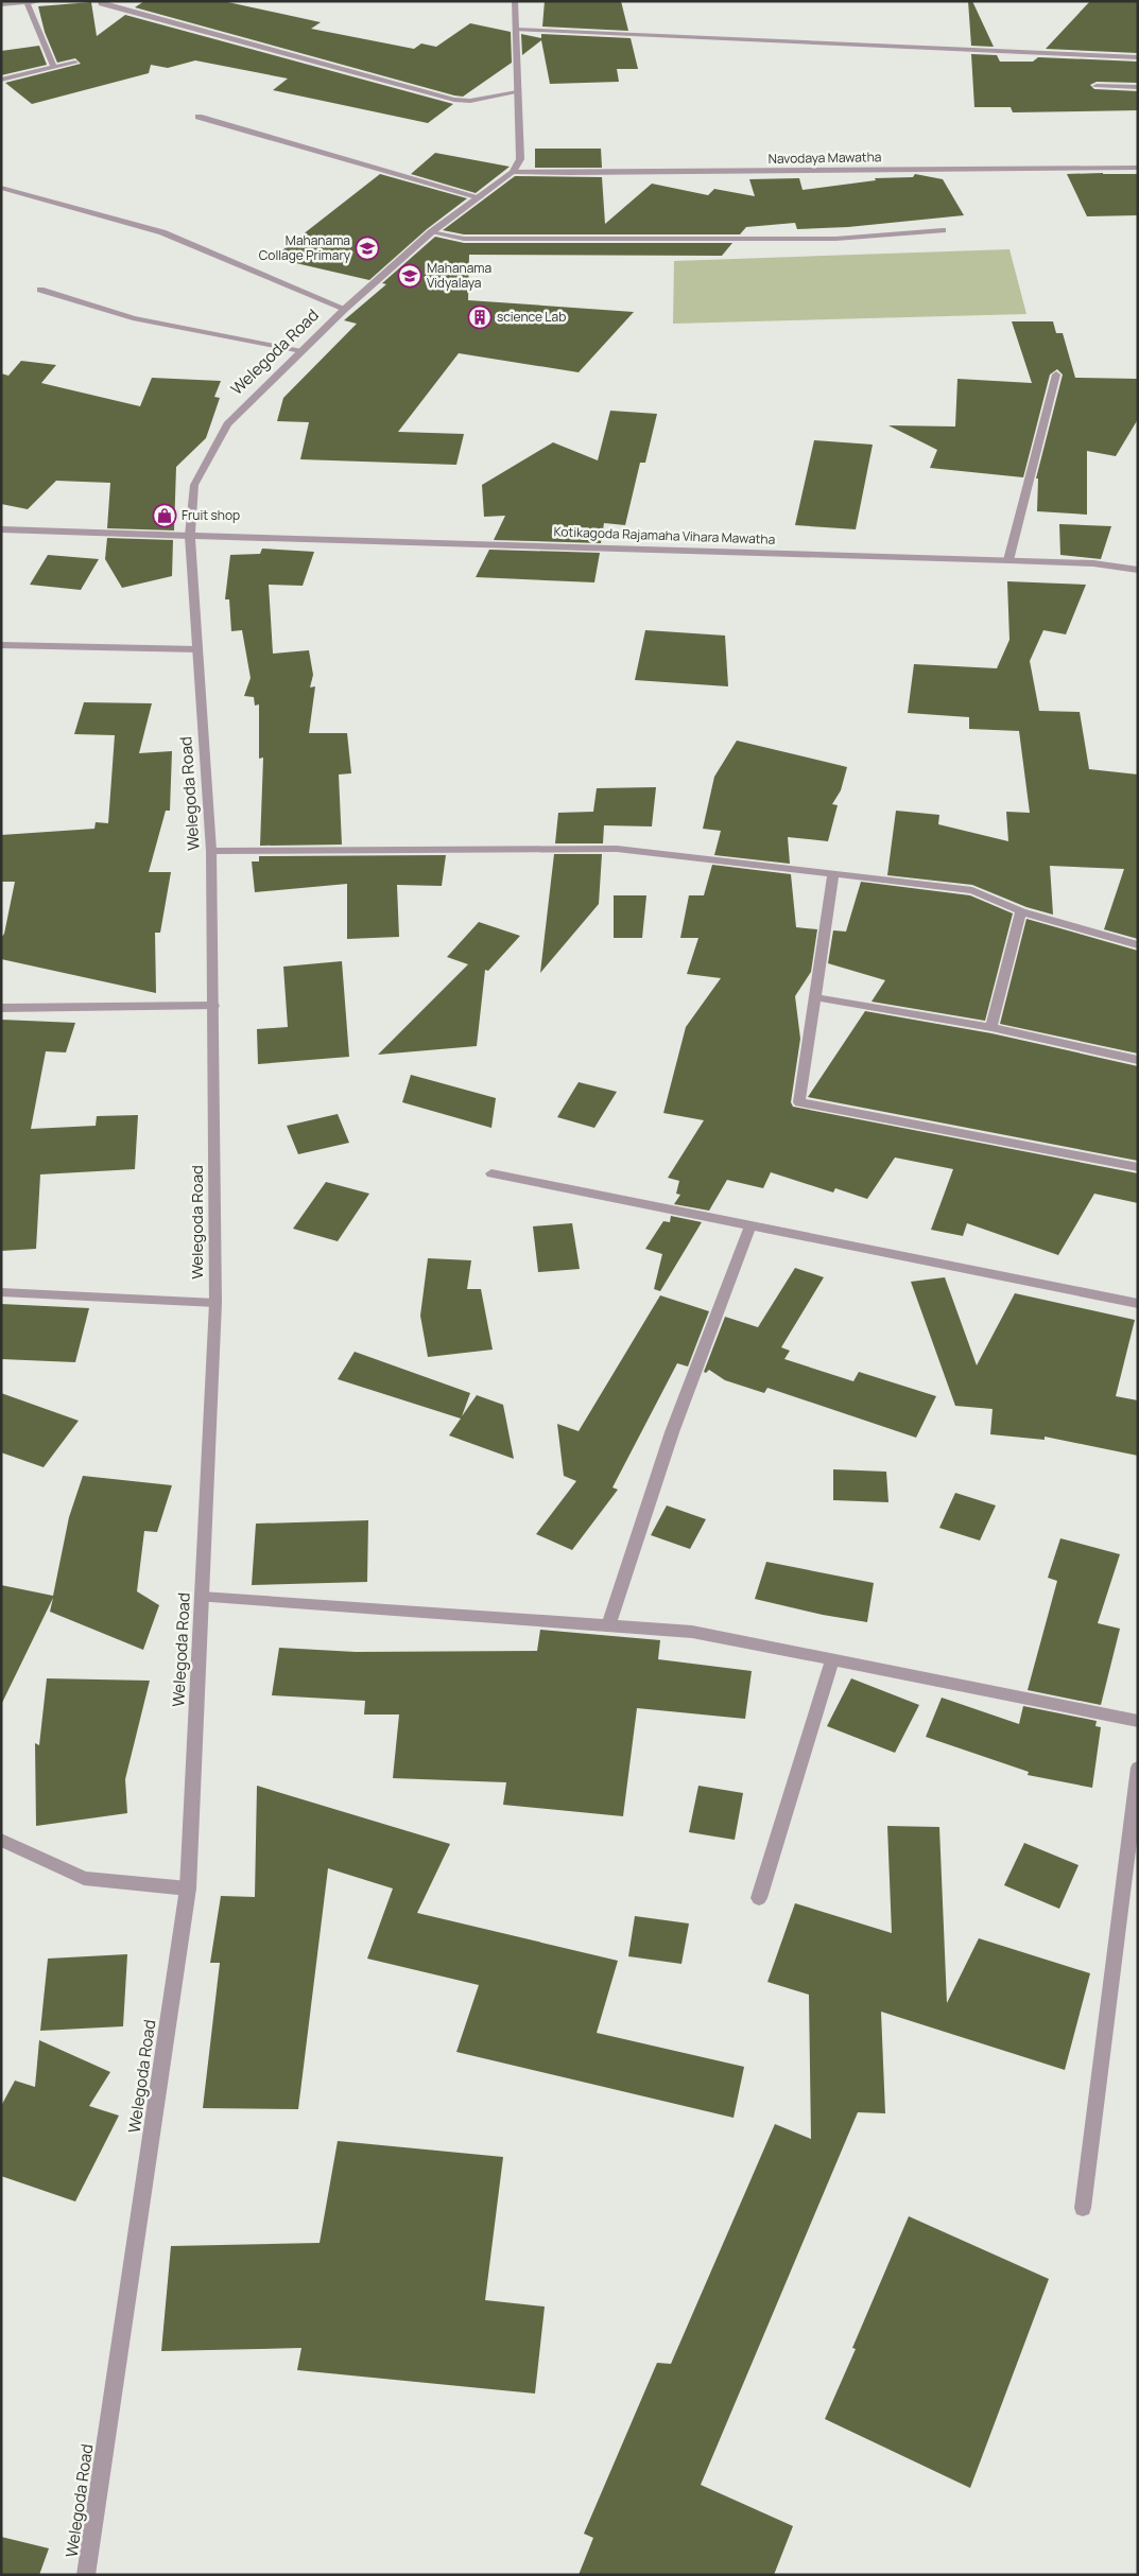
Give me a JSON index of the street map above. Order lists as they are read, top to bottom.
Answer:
{
  "streets": {
    "street": ["Navodaya Mawatha", "Welegoda Road", "Kotikagoda Rajamaha Vihara Mawatha"]
  },
  "crossings": [
    ["Navodaya Mawatha", "Welegoda Road"],
    ["Welegoda Road", "Kotikagoda Rajamaha Vihara Mawatha"]
  ],
  "places": {
    "school or university": ["Mahanama Collage Primary", "Mahanama Vidyalaya"],
    "building": ["science Lab"],
    "shop": ["Fruit shop"]
  }
}
